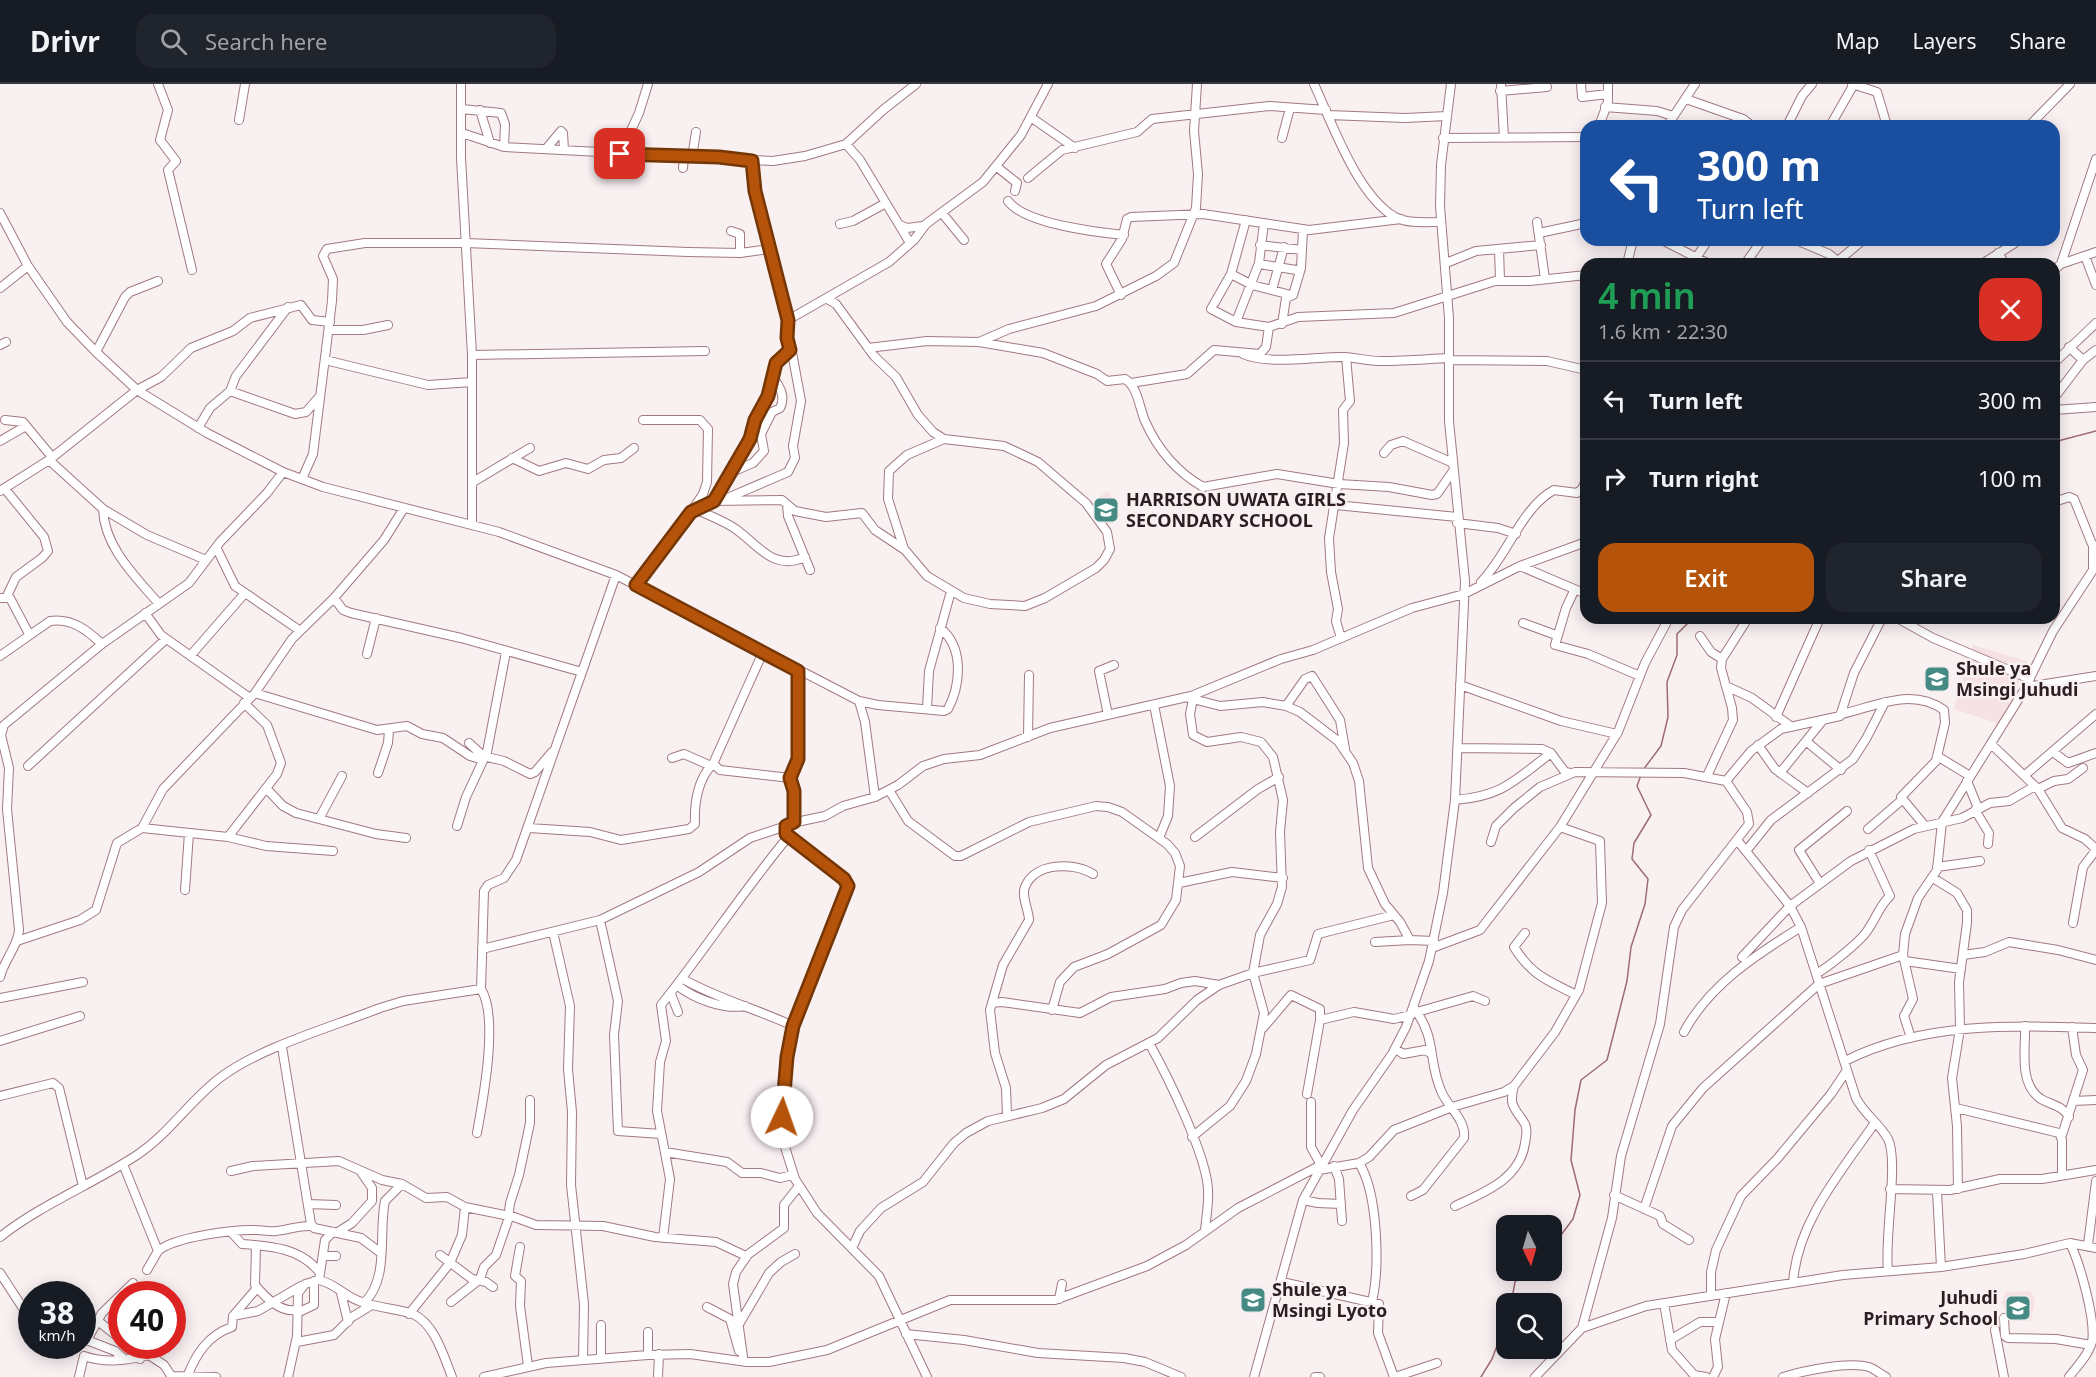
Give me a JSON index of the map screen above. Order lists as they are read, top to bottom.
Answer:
{
  "places": {
    "school or university": [
      "HARRISON UWATA GIRLS SECONDARY SCHOOL",
      "Shule ya Msingi Juhudi",
      "Shule ya Msingi Lyoto",
      "Juhudi Primary School"
    ]
  },
  "north": "bottom",
  "page": {
    "header": "Drivr",
    "search": "Search here",
    "nav": ["Map", "Layers", "Share"],
    "turn": ["300 m", "Turn left"],
    "heading": ["4 min", "1.6 km · 22:30"],
    "list": [
      {
        "name": "Turn left",
        "value": "300 m"
      },
      {
        "name": "Turn right",
        "value": "100 m"
      }
    ],
    "buttons": ["Exit", "Share"],
    "speed": "38 km/h",
    "limit": "40"
  }
}
